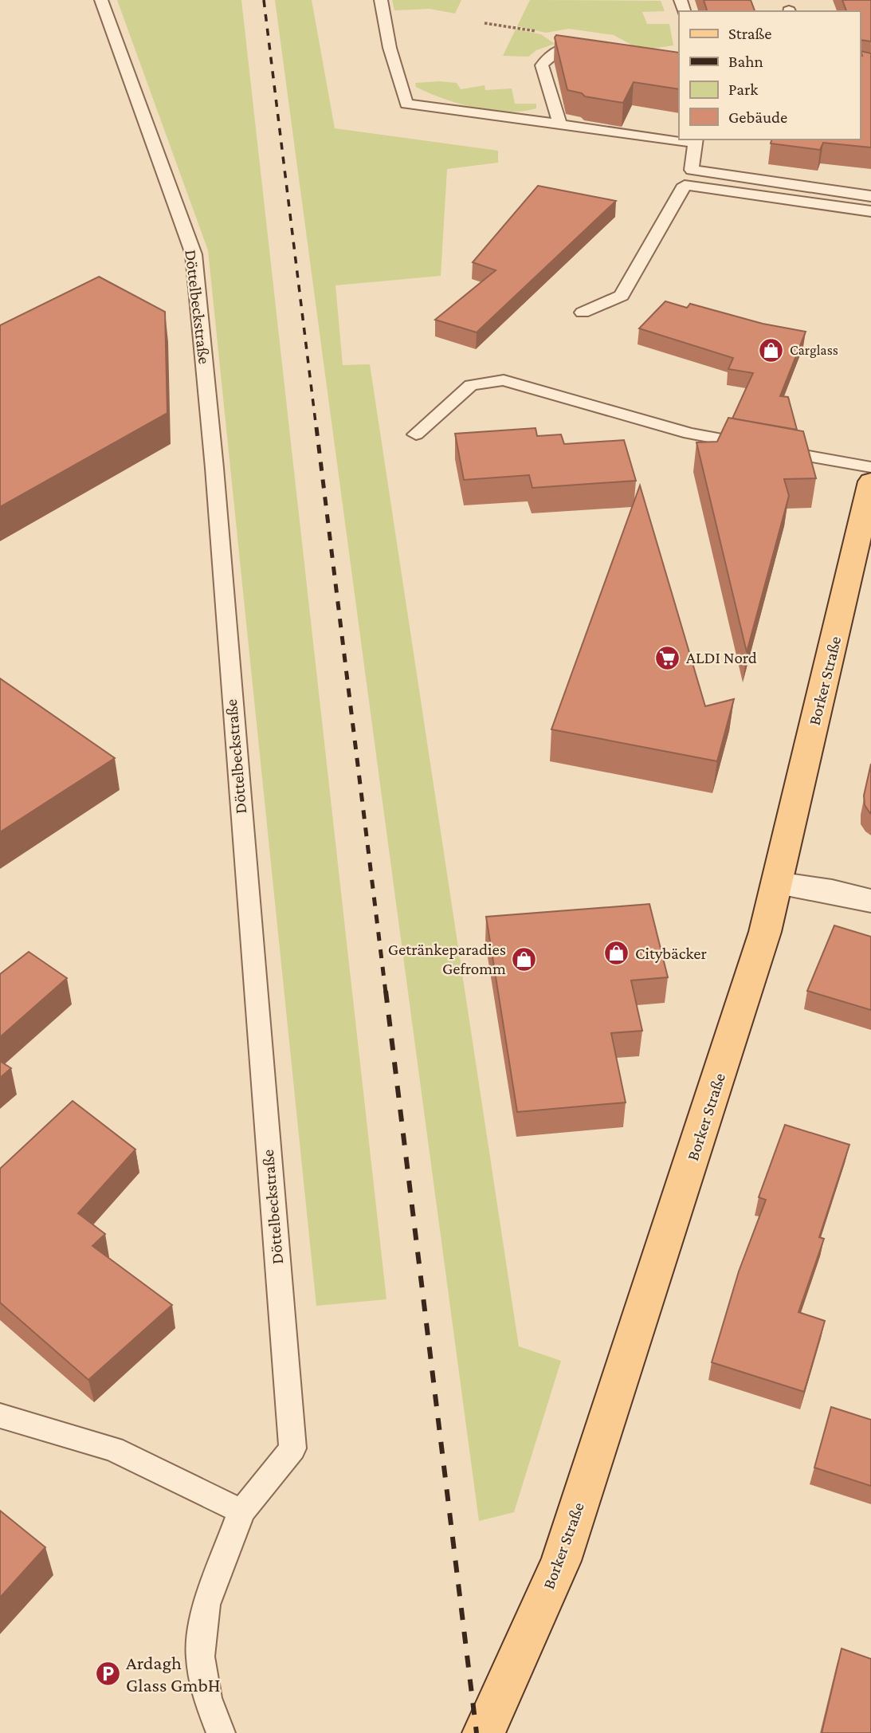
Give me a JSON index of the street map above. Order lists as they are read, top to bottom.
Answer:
{
  "streets": {
    "main road": ["Borker Straße"],
    "lane": ["Döttelbeckstraße"]
  },
  "places": {
    "shop": ["Carglass", "Citybäcker", "Getränkeparadies Gefromm"],
    "supermarket": ["ALDI Nord"],
    "parking": ["Ardagh Glass GmbH"]
  },
  "legend": [
    "Straße",
    "Bahn",
    "Park",
    "Gebäude"
  ]
}
